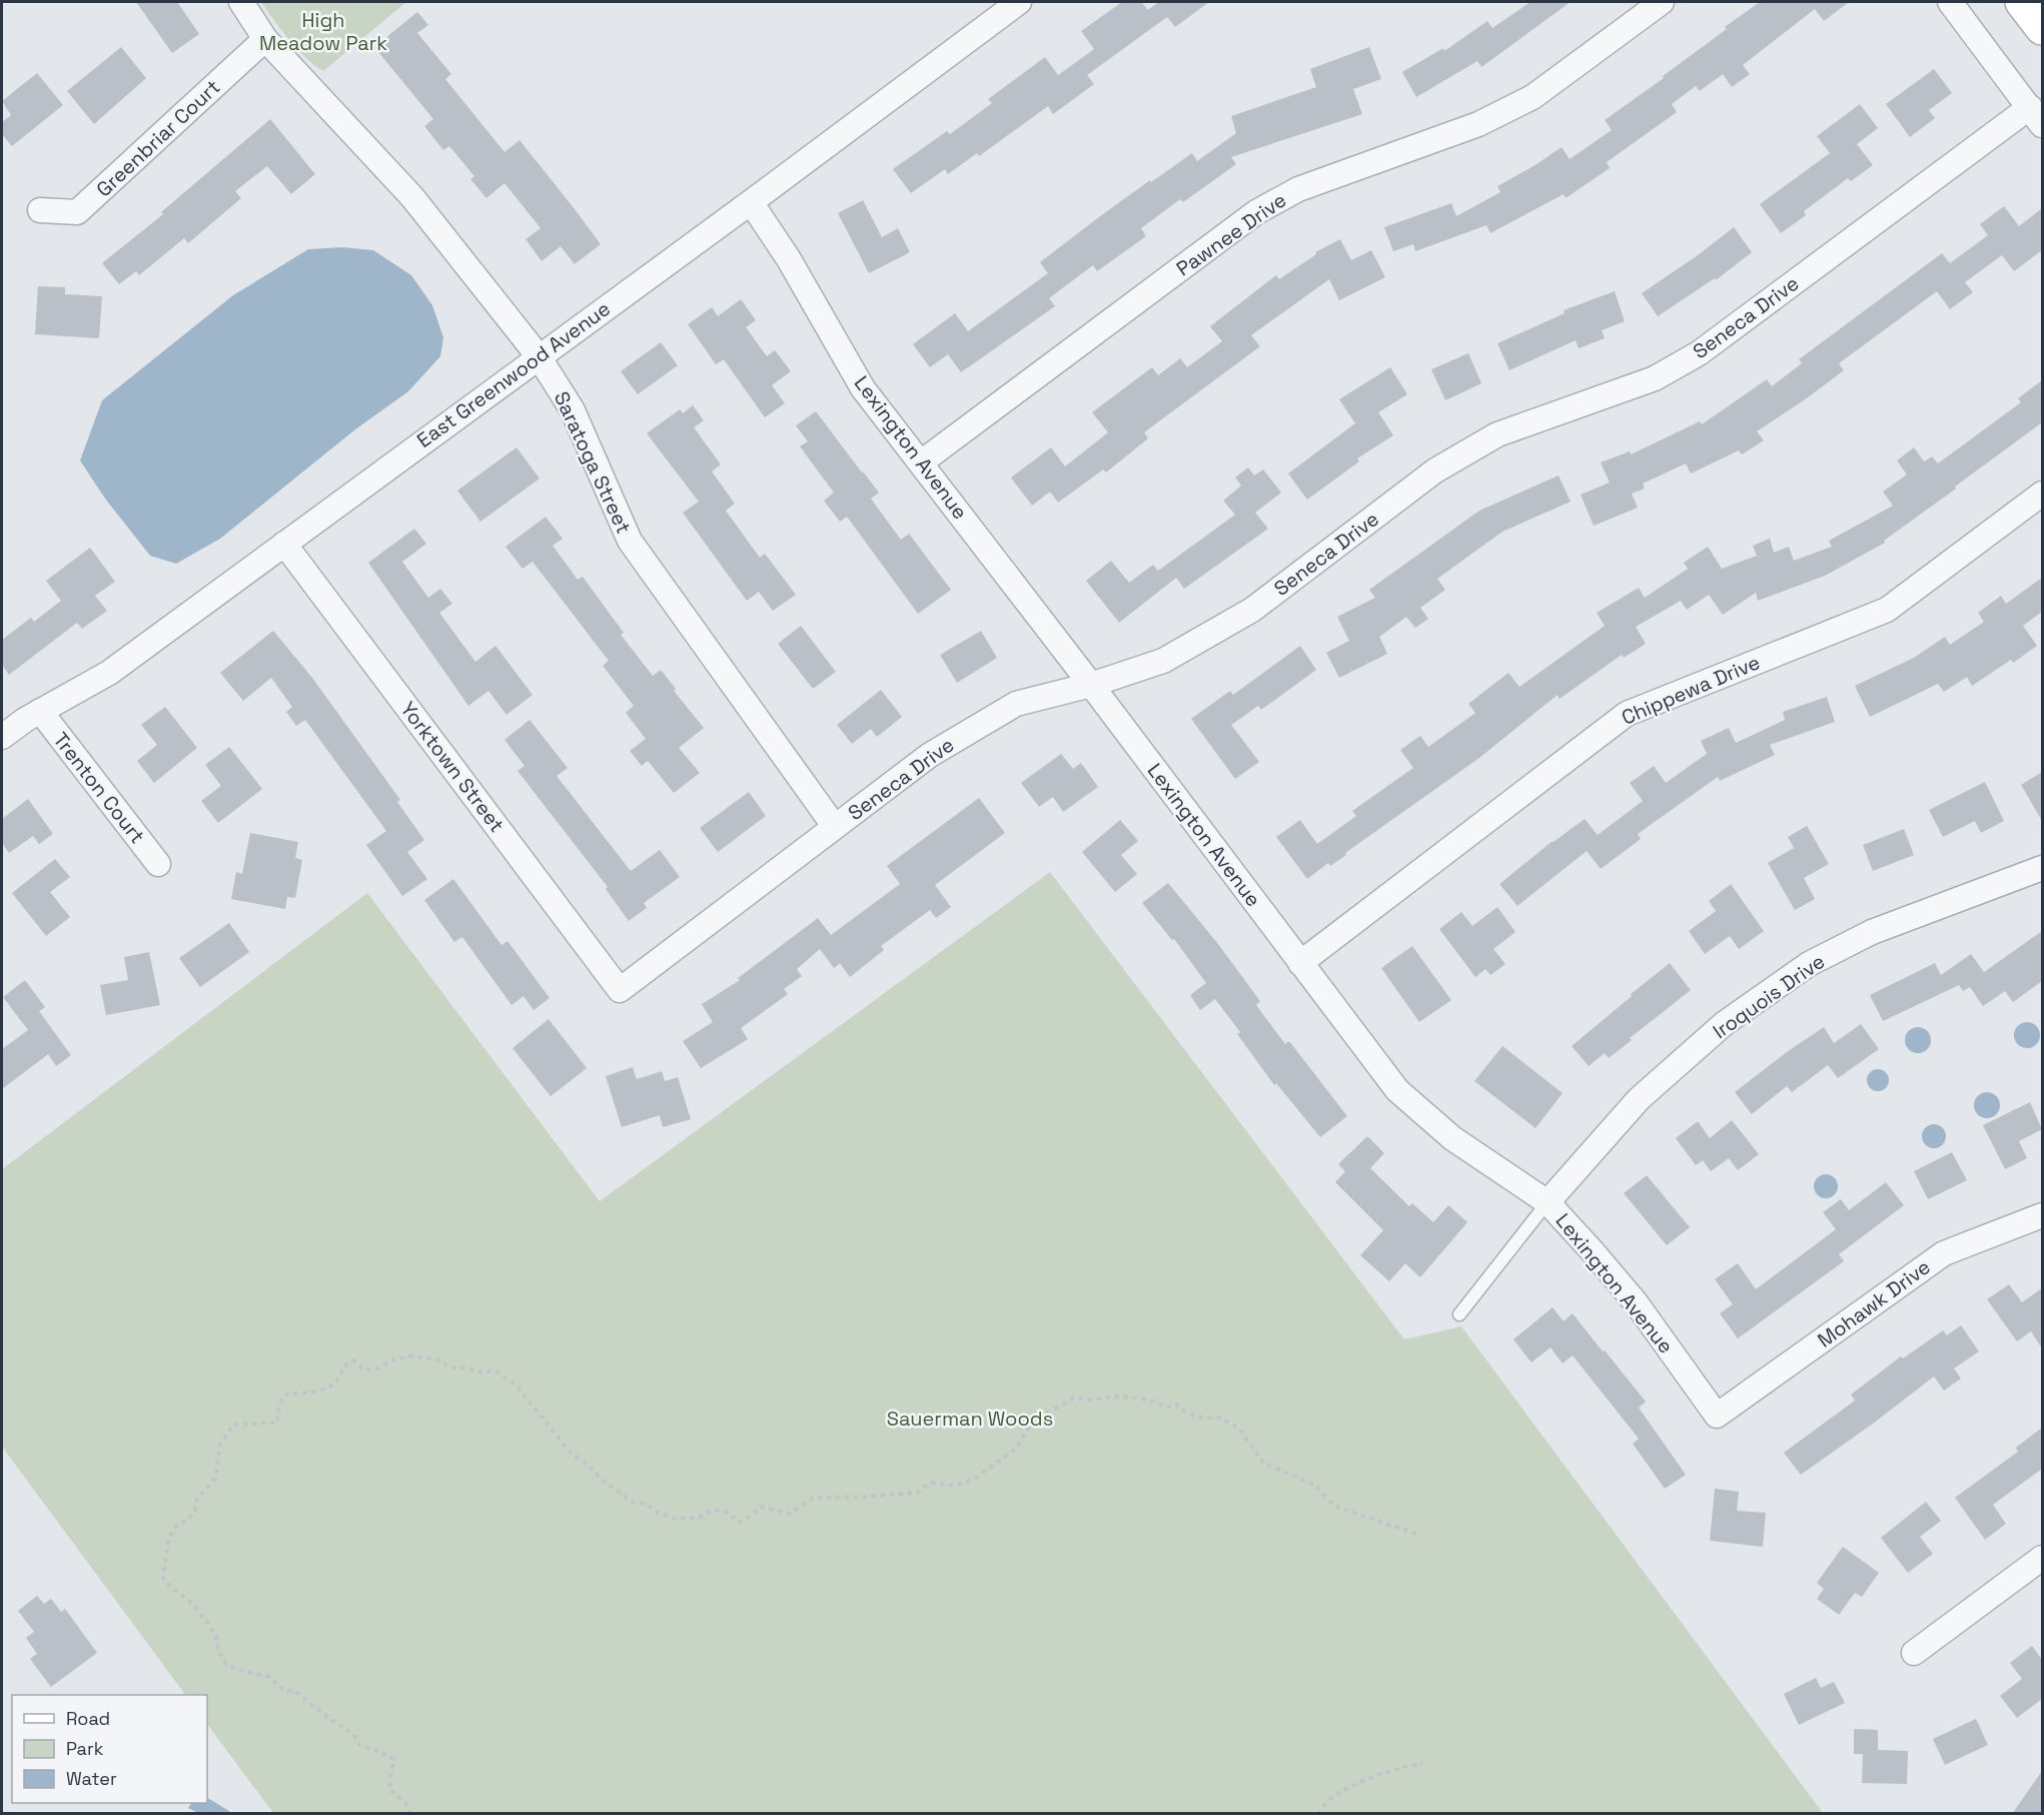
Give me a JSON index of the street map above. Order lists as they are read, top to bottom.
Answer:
{
  "streets": {
    "street": [
      "Greenbriar Court",
      "Pawnee Drive",
      "Seneca Drive",
      "East Greenwood Avenue",
      "Lexington Avenue",
      "Saratoga Street",
      "Chippewa Drive",
      "Yorktown Street",
      "Trenton Court",
      "Iroquois Drive",
      "Mohawk Drive"
    ]
  },
  "crossings": [
    ["Greenbriar Court", "Saratoga Street"],
    ["Pawnee Drive", "Lexington Avenue"],
    ["Seneca Drive", "Lexington Avenue"],
    ["Seneca Drive", "Saratoga Street"],
    ["Seneca Drive", "Yorktown Street"],
    ["East Greenwood Avenue", "Lexington Avenue"],
    ["East Greenwood Avenue", "Saratoga Street"],
    ["East Greenwood Avenue", "Yorktown Street"],
    ["East Greenwood Avenue", "Trenton Court"],
    ["Lexington Avenue", "Chippewa Drive"],
    ["Lexington Avenue", "Iroquois Drive"],
    ["Lexington Avenue", "Mohawk Drive"]
  ],
  "parks": ["High Meadow Park", "Sauerman Woods"],
  "legend": ["Road", "Park", "Water"]
}
